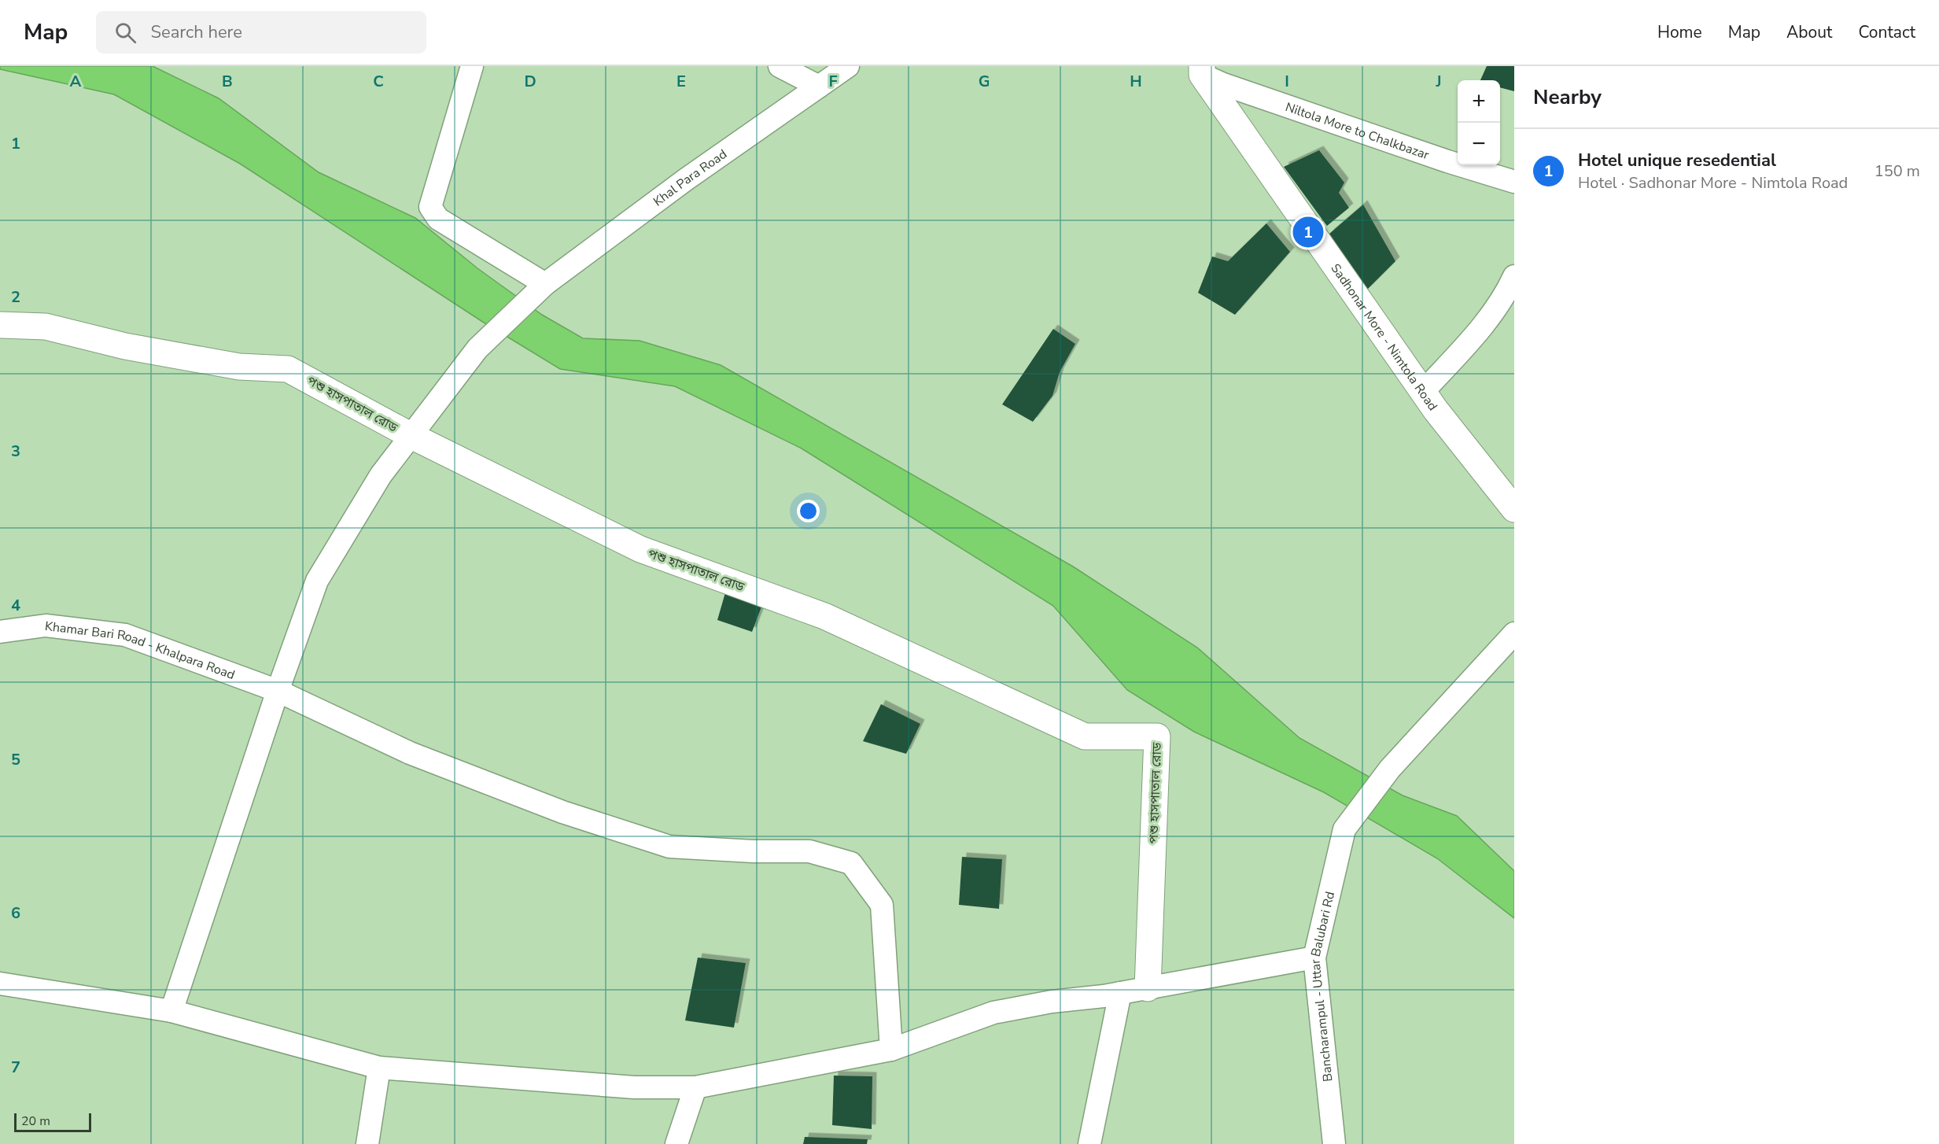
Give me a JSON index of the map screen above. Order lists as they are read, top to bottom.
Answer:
{
  "streets": {
    "street": [
      "Niltola More to Chalkbazar",
      "Khal Para Road",
      "Sadhonar More - Nimtola Road",
      "পশু হাসপাতাল রোড",
      "Khamar Bari Road - Khalpara Road",
      "Bancharampul - Uttar Balubari Rd"
    ]
  },
  "crossings": [
    ["Niltola More to Chalkbazar", "Sadhonar More - Nimtola Road"],
    ["Khal Para Road", "পশু হাসপাতাল রোড"],
    ["Khal Para Road", "Khamar Bari Road - Khalpara Road"]
  ],
  "scale_bar": "20 m",
  "page": {
    "header": "Map",
    "search": "Search here",
    "nav": [
      "Home",
      "Map",
      "About",
      "Contact"
    ],
    "heading": "Nearby",
    "map_buttons": ["+", "−"],
    "list": [
      {
        "mark": "1",
        "name": "Hotel unique resedential",
        "note": "Hotel · Sadhonar More - Nimtola Road",
        "value": "150 m"
      }
    ],
    "pins": "1",
    "scale": "20 m"
  },
  "grid": {
    "columns": [
      "A",
      "B",
      "C",
      "D",
      "E",
      "F",
      "G",
      "H",
      "I",
      "J"
    ],
    "rows": [
      "1",
      "2",
      "3",
      "4",
      "5",
      "6",
      "7"
    ]
  }
}
